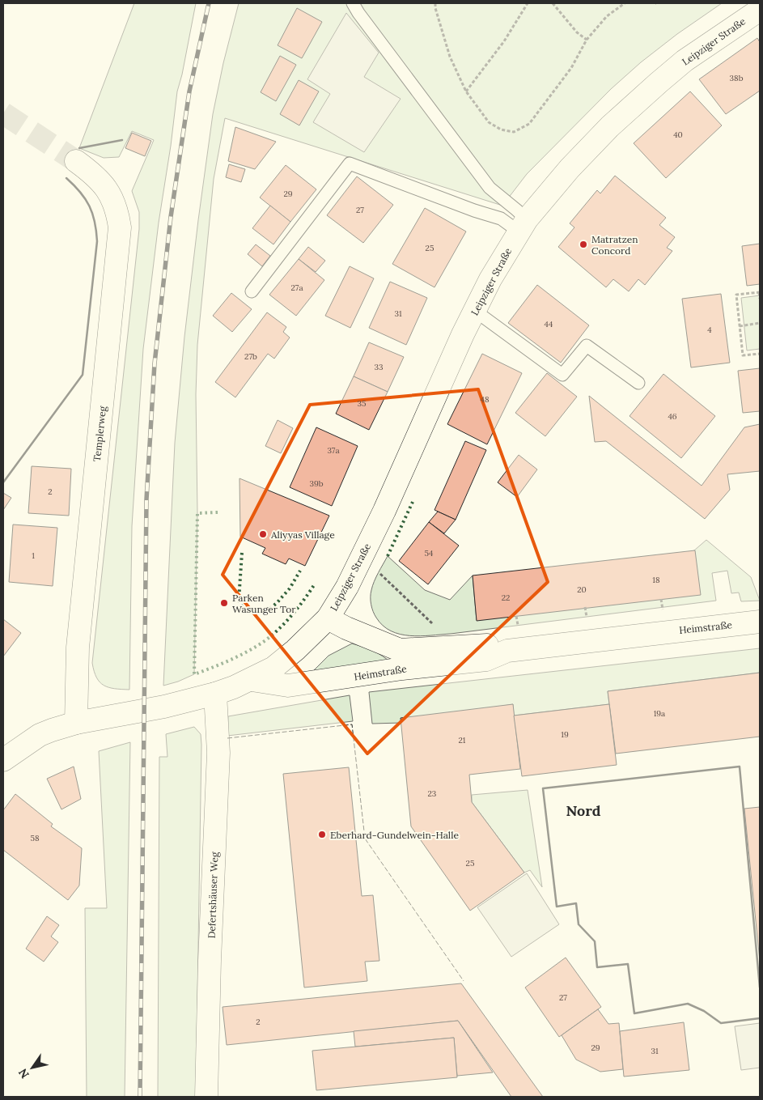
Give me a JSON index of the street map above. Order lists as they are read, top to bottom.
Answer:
{
  "streets": {
    "street": [
      "Leipziger Straße",
      "Templerweg",
      "Heimstraße",
      "Defertshäuser Weg"
    ]
  },
  "crossings": [
    ["Leipziger Straße", "Templerweg"],
    ["Leipziger Straße", "Heimstraße"],
    ["Leipziger Straße", "Defertshäuser Weg"]
  ],
  "districts": ["Nord"],
  "places": [
    "Matratzen Concord",
    "Aliyyas Village",
    "Parken Wasunger Tor",
    "Eberhard-Gundelwein-Halle"
  ],
  "house_numbers": [
    "38b",
    "40",
    "29",
    "27",
    "25",
    "27a",
    "31",
    "44",
    "4",
    "27b",
    "33",
    "48",
    "35",
    "46",
    "37a",
    "39b",
    "2",
    "54",
    "1",
    "18",
    "20",
    "22",
    "19a",
    "19",
    "21",
    "23",
    "58",
    "25",
    "27",
    "2",
    "29",
    "31"
  ],
  "north": "bottom left"
}
